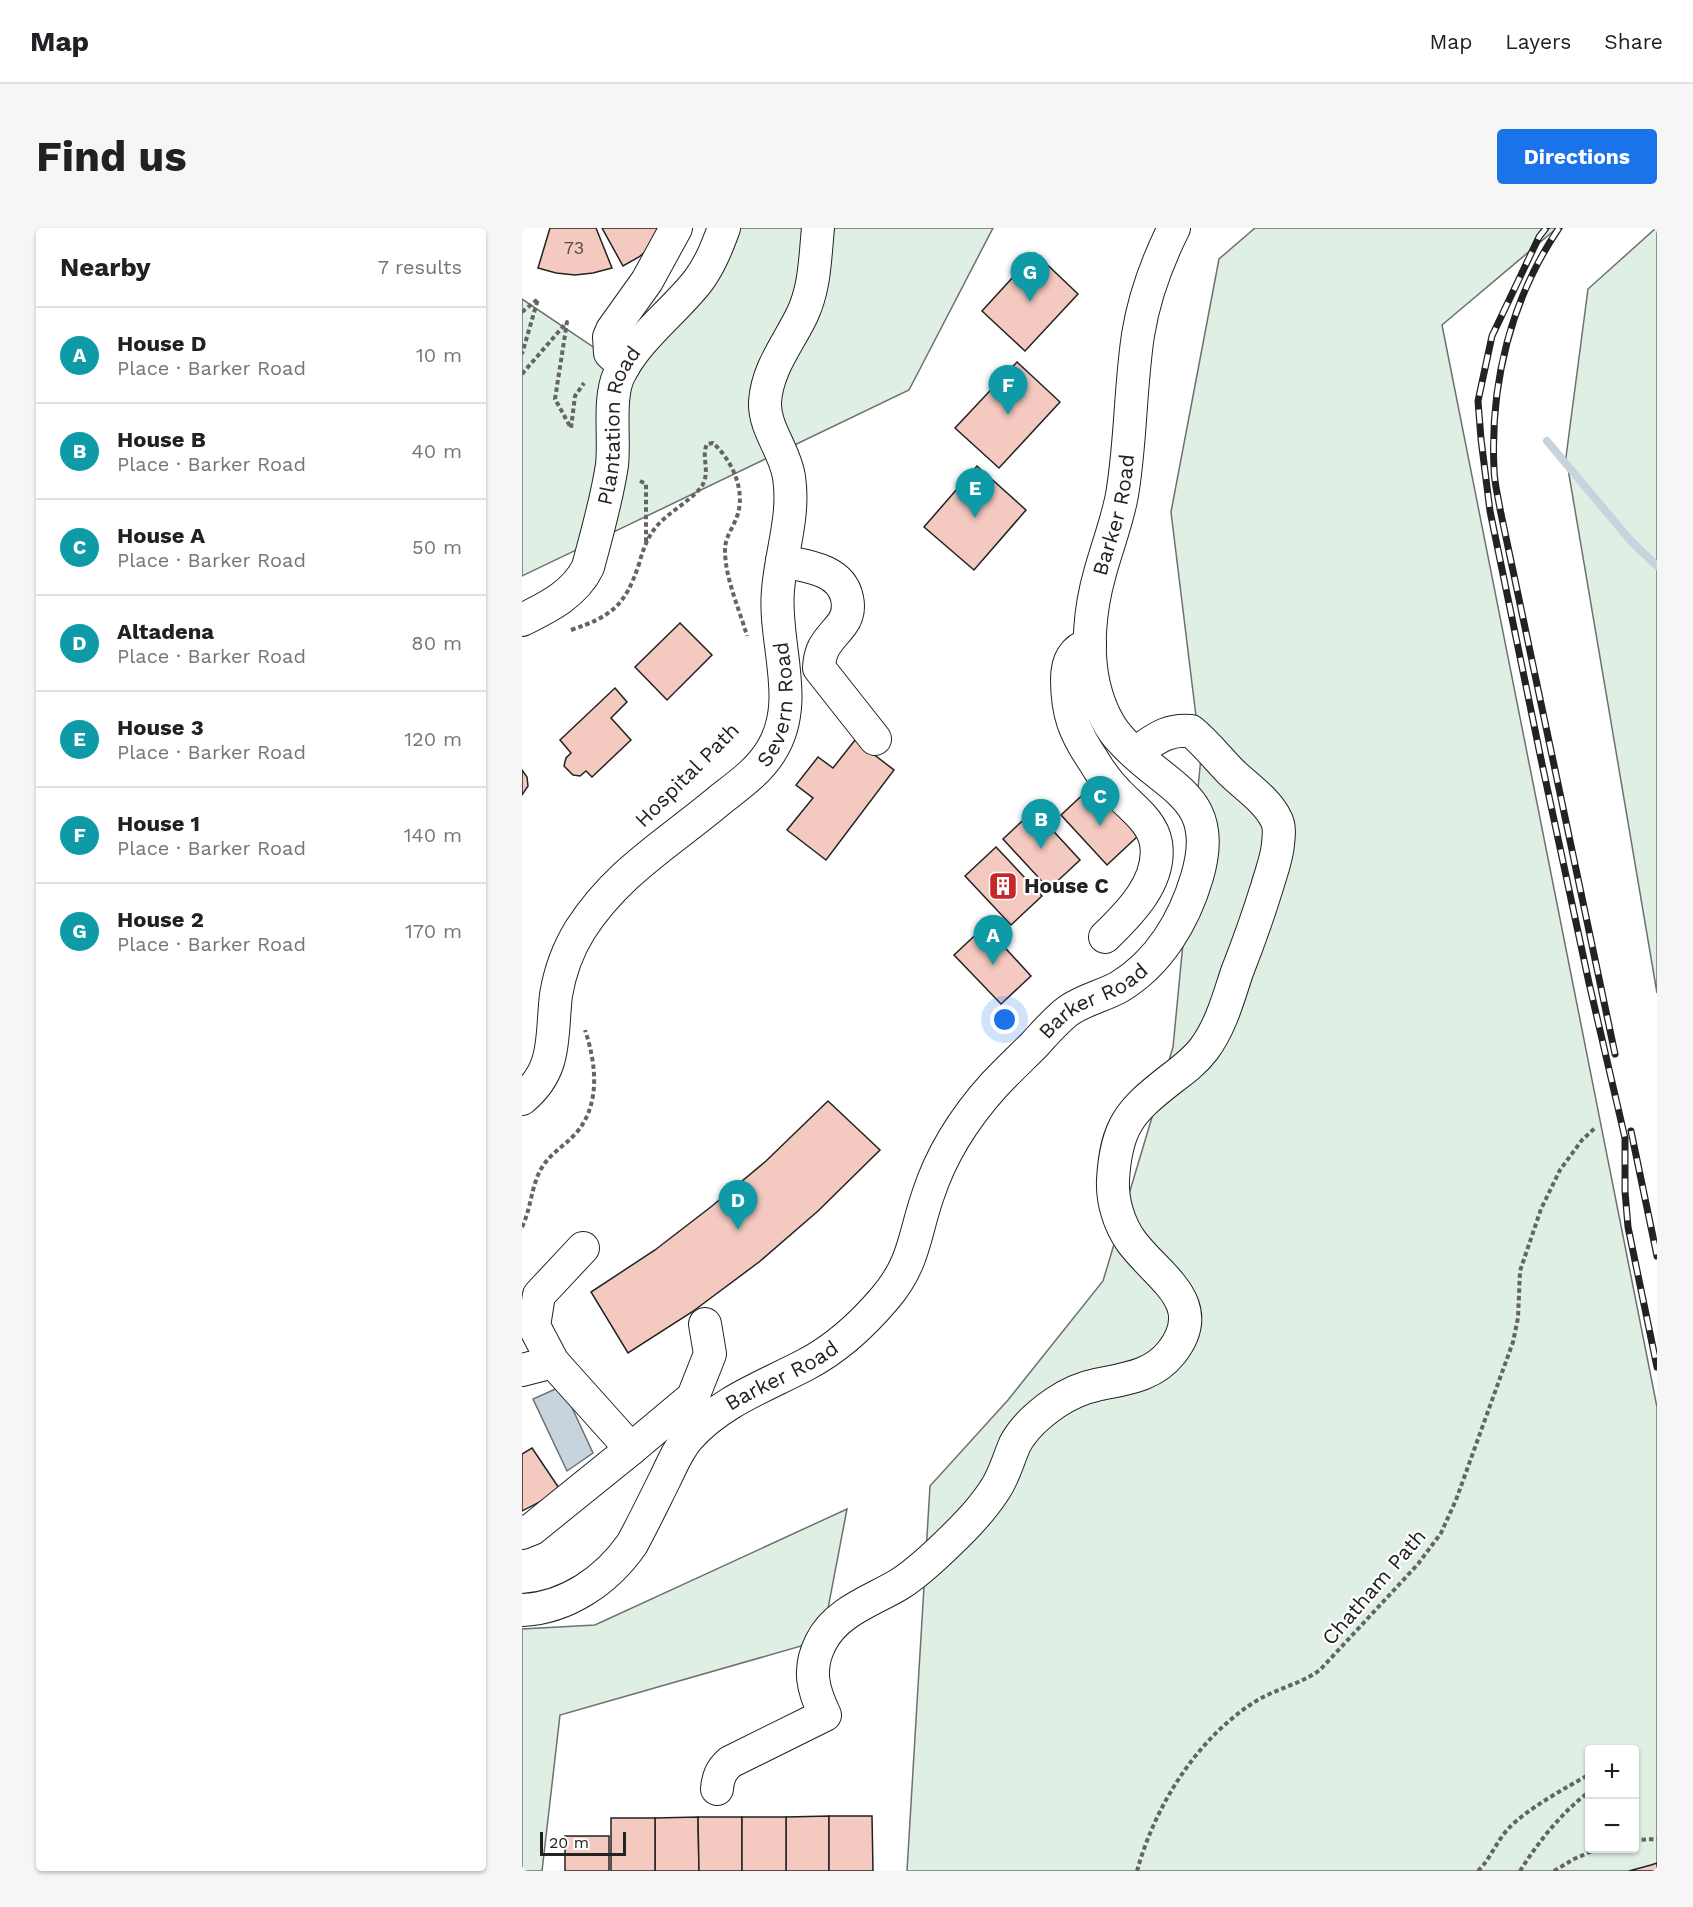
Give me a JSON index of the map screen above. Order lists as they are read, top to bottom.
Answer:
{
  "streets": {
    "street": ["Plantation Road", "Barker Road", "Severn Road"],
    "path": ["Chatham Path"]
  },
  "places": {
    "building": ["House C"]
  },
  "house_numbers": ["73"],
  "scale_bar": "20 m",
  "page": {
    "header": "Map",
    "nav": ["Map", "Layers", "Share"],
    "buttons": "Directions",
    "title": "Find us",
    "heading": ["Nearby", "7 results"],
    "pins": [
      "G",
      "F",
      "E",
      "C",
      "B",
      "A",
      "D"
    ],
    "list": [
      {
        "mark": "A",
        "name": "House D",
        "note": "Place · Barker Road",
        "value": "10 m"
      },
      {
        "mark": "B",
        "name": "House B",
        "note": "Place · Barker Road",
        "value": "40 m"
      },
      {
        "mark": "C",
        "name": "House A",
        "note": "Place · Barker Road",
        "value": "50 m"
      },
      {
        "mark": "D",
        "name": "Altadena",
        "note": "Place · Barker Road",
        "value": "80 m"
      },
      {
        "mark": "E",
        "name": "House 3",
        "note": "Place · Barker Road",
        "value": "120 m"
      },
      {
        "mark": "F",
        "name": "House 1",
        "note": "Place · Barker Road",
        "value": "140 m"
      },
      {
        "mark": "G",
        "name": "House 2",
        "note": "Place · Barker Road",
        "value": "170 m"
      }
    ],
    "map_buttons": ["+", "−"],
    "scale": "20 m"
  }
}
